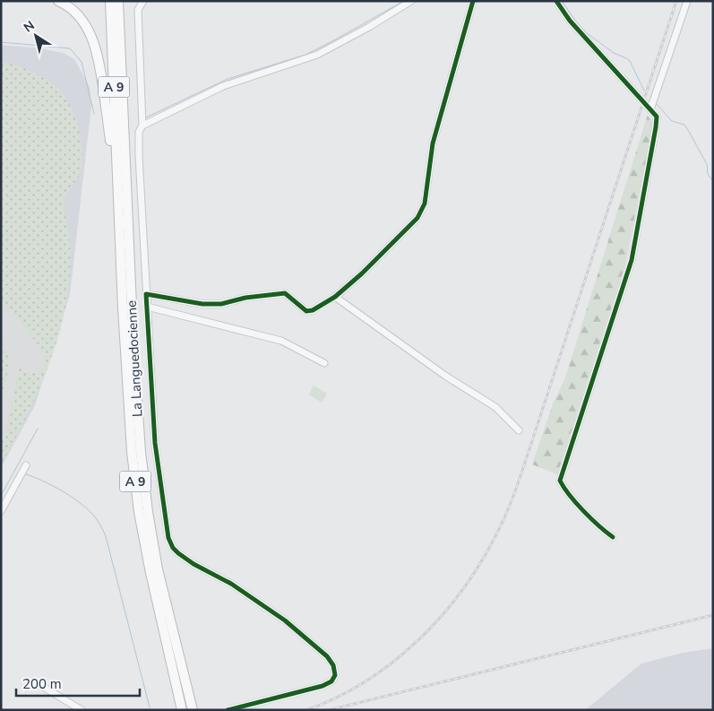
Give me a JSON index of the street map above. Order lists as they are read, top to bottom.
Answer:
{
  "streets": {
    "highway": ["A 9", "La Languedocienne"]
  },
  "scale_bar": "200 m",
  "north": "top left"
}
